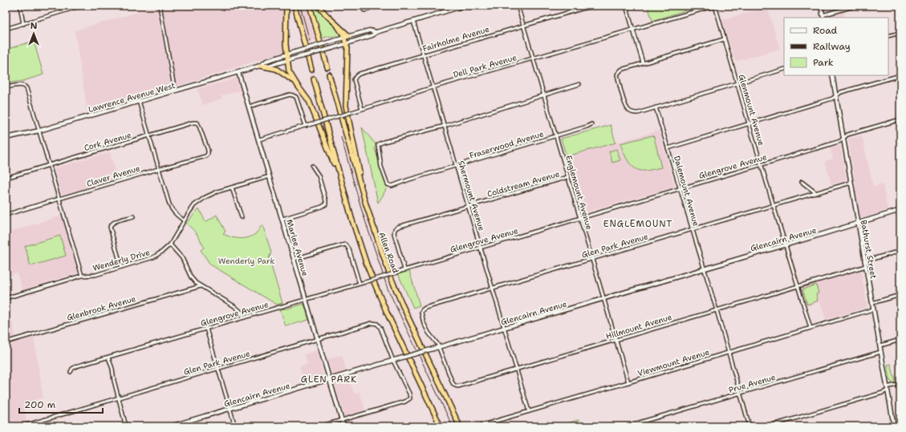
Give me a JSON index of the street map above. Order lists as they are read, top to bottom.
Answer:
{
  "streets": {
    "highway": ["Allen Road"],
    "street": [
      "Fairholme Avenue",
      "Dell Park Avenue",
      "Lawrence Avenue West",
      "Glenmount Avenue",
      "Cork Avenue",
      "Fraserwood Avenue",
      "Glengrove Avenue",
      "Claver Avenue",
      "Coldstream Avenue",
      "Dalemount Avenue",
      "Englemount Avenue",
      "Shermount Avenue",
      "Glencairn Avenue",
      "Glen Park Avenue",
      "Marlee Avenue",
      "Bathurst Street",
      "Wenderly Drive",
      "Glenbrook Avenue",
      "Hillmount Avenue",
      "Viewmount Avenue",
      "Prue Avenue"
    ]
  },
  "crossings": [
    ["Fairholme Avenue", "Dell Park Avenue"],
    ["Fairholme Avenue", "Englemount Avenue"],
    ["Fairholme Avenue", "Shermount Avenue"],
    ["Dell Park Avenue", "Glenmount Avenue"],
    ["Dell Park Avenue", "Englemount Avenue"],
    ["Dell Park Avenue", "Shermount Avenue"],
    ["Dell Park Avenue", "Marlee Avenue"],
    ["Lawrence Avenue West", "Shermount Avenue"],
    ["Lawrence Avenue West", "Marlee Avenue"],
    ["Glenmount Avenue", "Glengrove Avenue"],
    ["Glenmount Avenue", "Glencairn Avenue"],
    ["Glenmount Avenue", "Glen Park Avenue"],
    ["Glenmount Avenue", "Hillmount Avenue"],
    ["Glenmount Avenue", "Viewmount Avenue"],
    ["Cork Avenue", "Claver Avenue"],
    ["Fraserwood Avenue", "Englemount Avenue"],
    ["Fraserwood Avenue", "Shermount Avenue"],
    ["Glengrove Avenue", "Coldstream Avenue"],
    ["Glengrove Avenue", "Dalemount Avenue"],
    ["Glengrove Avenue", "Englemount Avenue"],
    ["Glengrove Avenue", "Shermount Avenue"],
    ["Glengrove Avenue", "Marlee Avenue"],
    ["Glengrove Avenue", "Bathurst Street"],
    ["Coldstream Avenue", "Englemount Avenue"],
    ["Coldstream Avenue", "Shermount Avenue"],
    ["Dalemount Avenue", "Glencairn Avenue"],
    ["Dalemount Avenue", "Glen Park Avenue"],
    ["Dalemount Avenue", "Hillmount Avenue"],
    ["Dalemount Avenue", "Viewmount Avenue"],
    ["Dalemount Avenue", "Prue Avenue"],
    ["Englemount Avenue", "Glencairn Avenue"],
    ["Englemount Avenue", "Glen Park Avenue"],
    ["Englemount Avenue", "Hillmount Avenue"],
    ["Englemount Avenue", "Viewmount Avenue"],
    ["Shermount Avenue", "Glencairn Avenue"],
    ["Shermount Avenue", "Glen Park Avenue"],
    ["Shermount Avenue", "Hillmount Avenue"],
    ["Shermount Avenue", "Viewmount Avenue"],
    ["Glencairn Avenue", "Glen Park Avenue"],
    ["Glencairn Avenue", "Marlee Avenue"],
    ["Glencairn Avenue", "Bathurst Street"],
    ["Glencairn Avenue", "Hillmount Avenue"],
    ["Glen Park Avenue", "Marlee Avenue"],
    ["Glen Park Avenue", "Bathurst Street"],
    ["Glen Park Avenue", "Hillmount Avenue"],
    ["Marlee Avenue", "Wenderly Drive"],
    ["Bathurst Street", "Hillmount Avenue"],
    ["Bathurst Street", "Viewmount Avenue"],
    ["Bathurst Street", "Prue Avenue"]
  ],
  "districts": ["ENGLEMOUNT", "GLEN PARK"],
  "parks": ["Wenderly Park"],
  "legend": ["Road", "Railway", "Park"],
  "scale_bar": "200 m",
  "north": "top"
}
